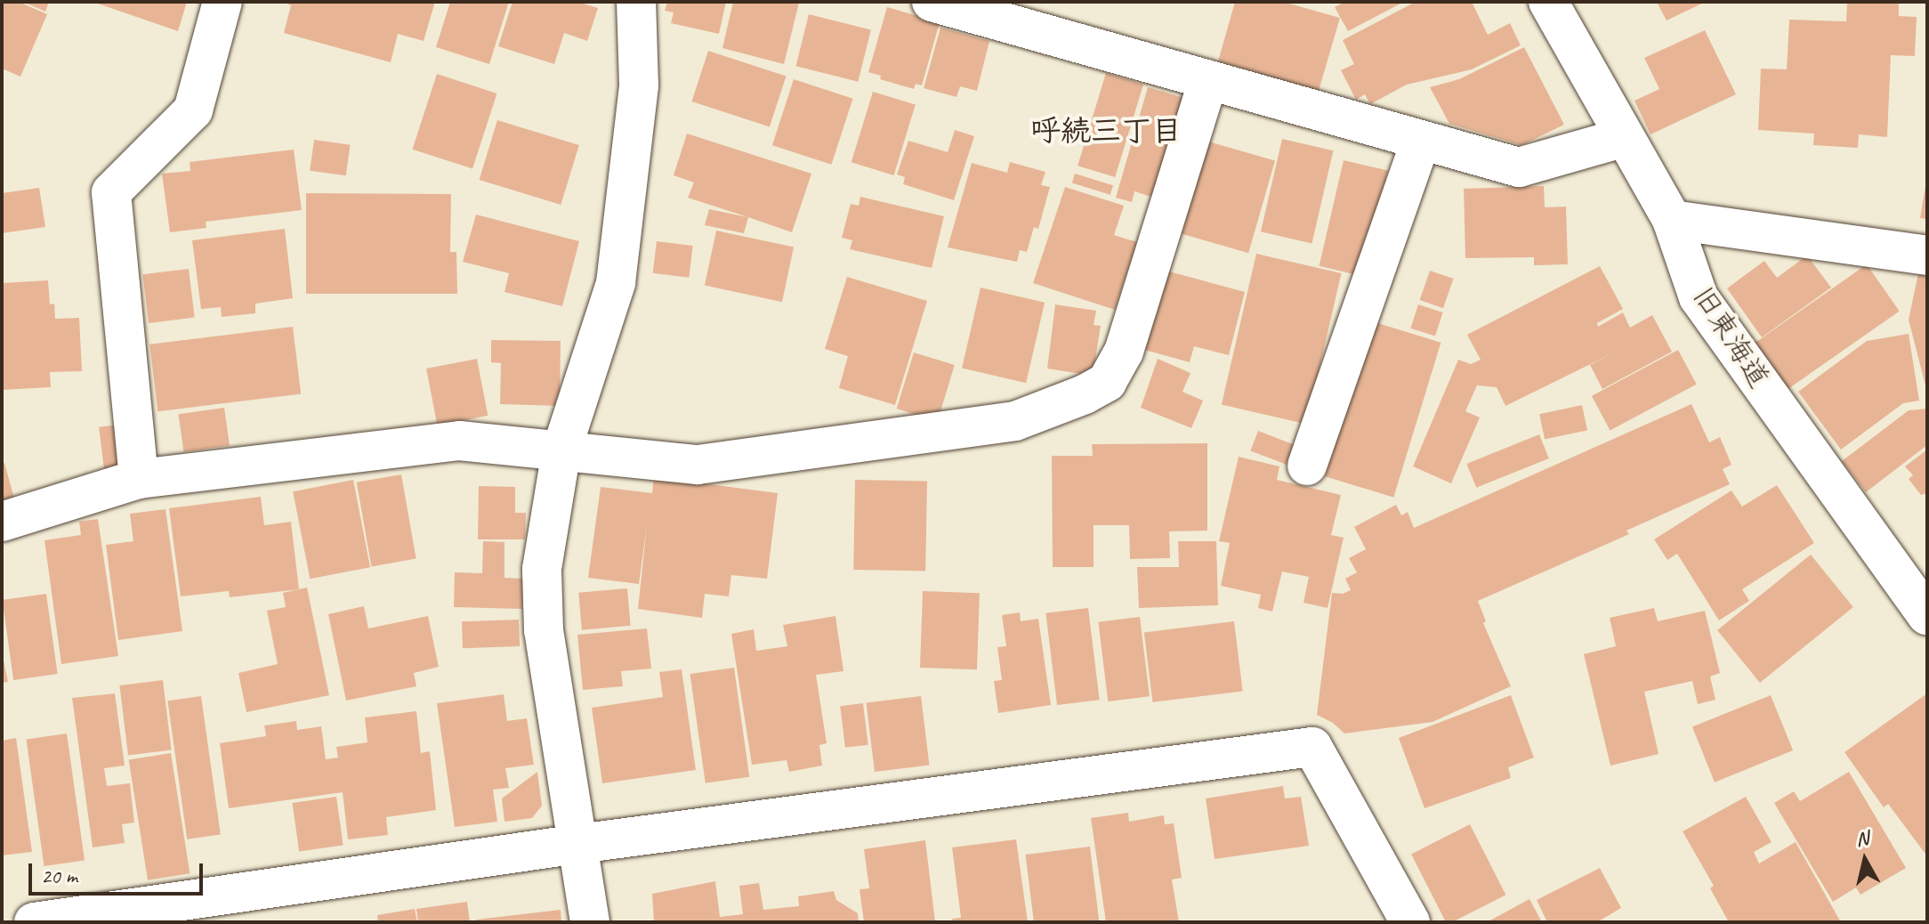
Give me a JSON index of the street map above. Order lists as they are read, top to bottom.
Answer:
{
  "streets": {
    "street": ["旧東海道"]
  },
  "districts": ["呼続三丁目"],
  "scale_bar": "20 m",
  "north": "top"
}
